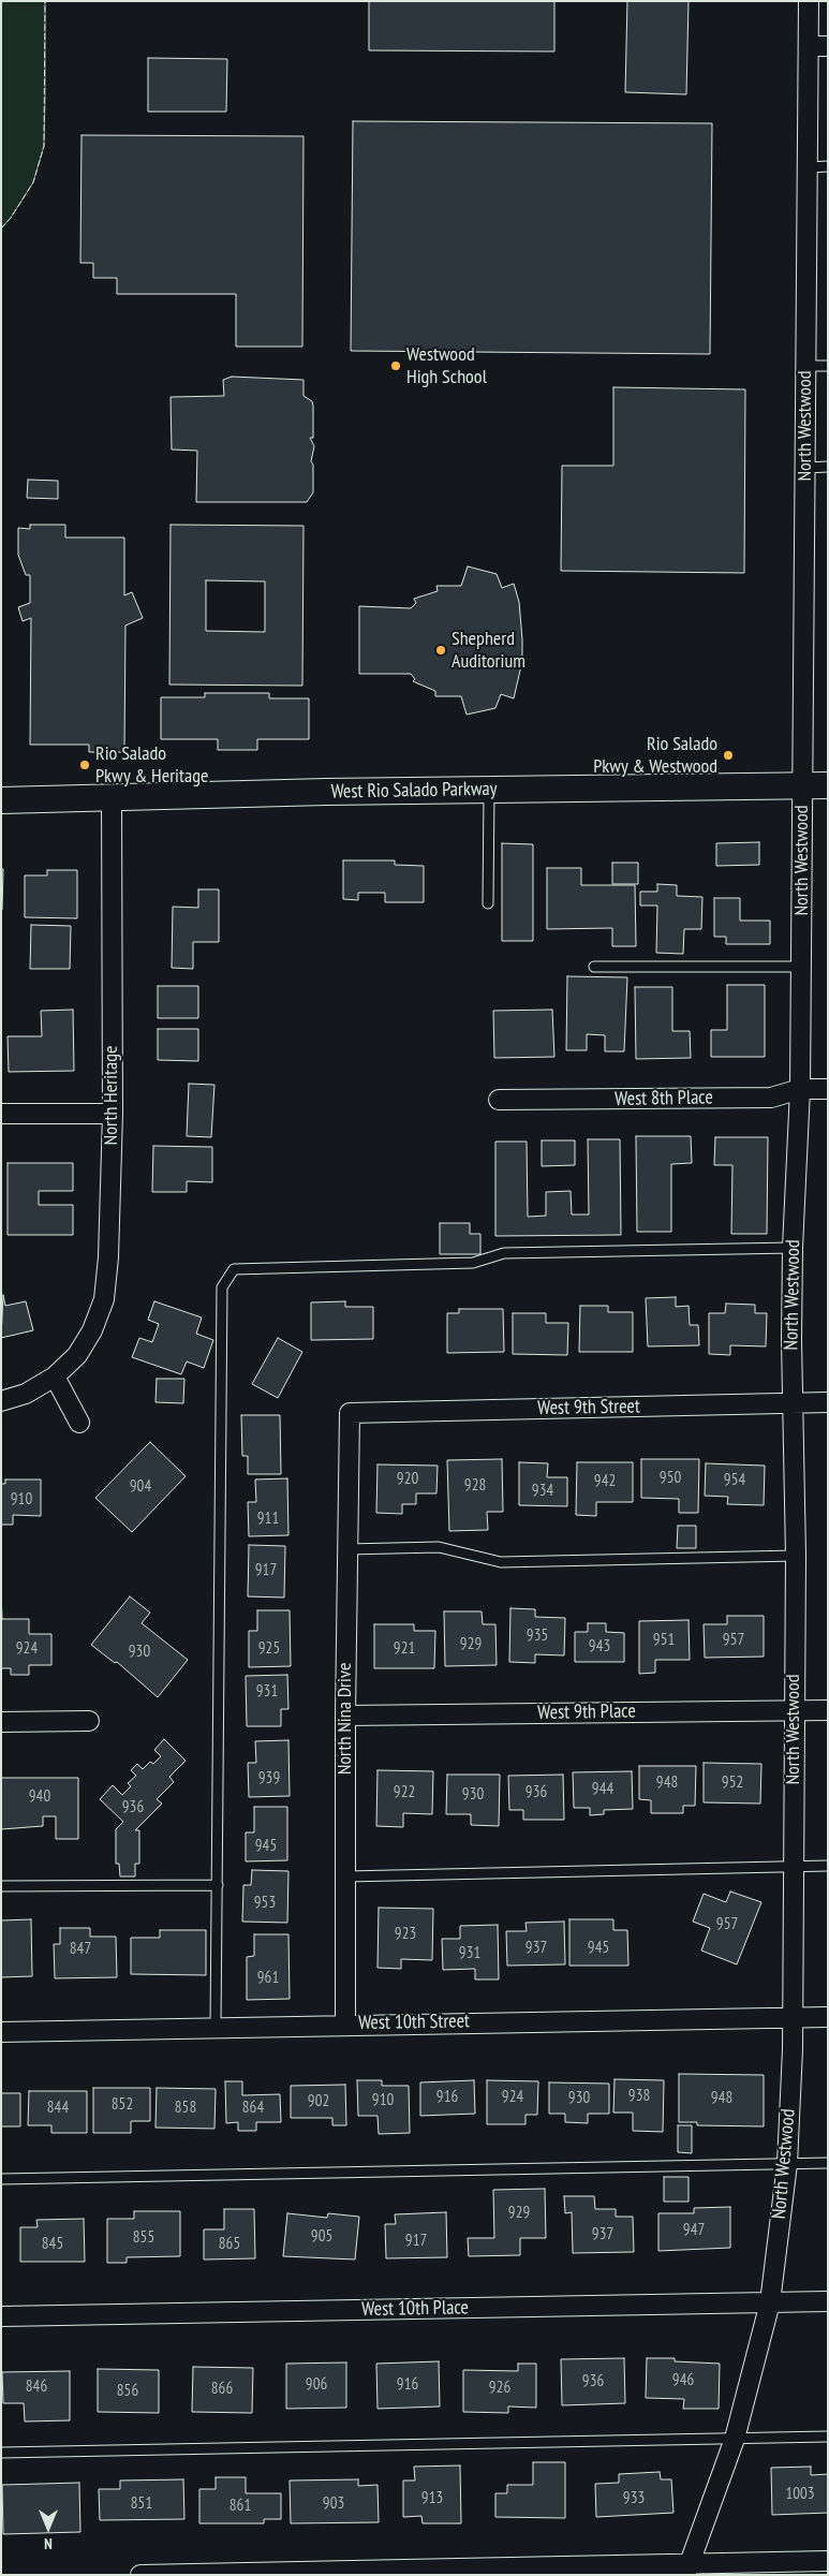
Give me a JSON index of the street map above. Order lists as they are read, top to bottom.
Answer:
{
  "streets": {
    "main road": ["West Rio Salado Parkway"],
    "street": [
      "North Westwood",
      "North Heritage",
      "West 8th Place",
      "West 9th Street",
      "West 9th Place",
      "North Nina Drive",
      "West 10th Street",
      "West 10th Place"
    ]
  },
  "crossings": [
    ["North Westwood", "West Rio Salado Parkway"],
    ["North Westwood", "West 8th Place"],
    ["North Westwood", "West 9th Street"],
    ["North Westwood", "West 9th Place"],
    ["North Westwood", "West 10th Street"],
    ["North Westwood", "West 10th Place"],
    ["West Rio Salado Parkway", "North Heritage"],
    ["West 9th Street", "North Nina Drive"],
    ["West 9th Place", "North Nina Drive"],
    ["North Nina Drive", "West 10th Street"]
  ],
  "places": [
    "Westwood High School",
    "Shepherd Auditorium",
    "Rio Salado Pkwy & Westwood",
    "Rio Salado Pkwy & Heritage"
  ],
  "house_numbers": [
    "950",
    "920",
    "954",
    "942",
    "928",
    "904",
    "934",
    "910",
    "911",
    "917",
    "935",
    "951",
    "957",
    "929",
    "943",
    "924",
    "925",
    "921",
    "930",
    "931",
    "939",
    "948",
    "952",
    "944",
    "922",
    "936",
    "930",
    "940",
    "936",
    "945",
    "953",
    "957",
    "923",
    "937",
    "945",
    "847",
    "931",
    "961",
    "938",
    "916",
    "924",
    "930",
    "948",
    "910",
    "902",
    "852",
    "844",
    "858",
    "864",
    "929",
    "947",
    "937",
    "905",
    "855",
    "917",
    "845",
    "865",
    "946",
    "936",
    "906",
    "916",
    "846",
    "926",
    "866",
    "856",
    "1003",
    "913",
    "933",
    "851",
    "903",
    "861"
  ],
  "north": "bottom"
}
